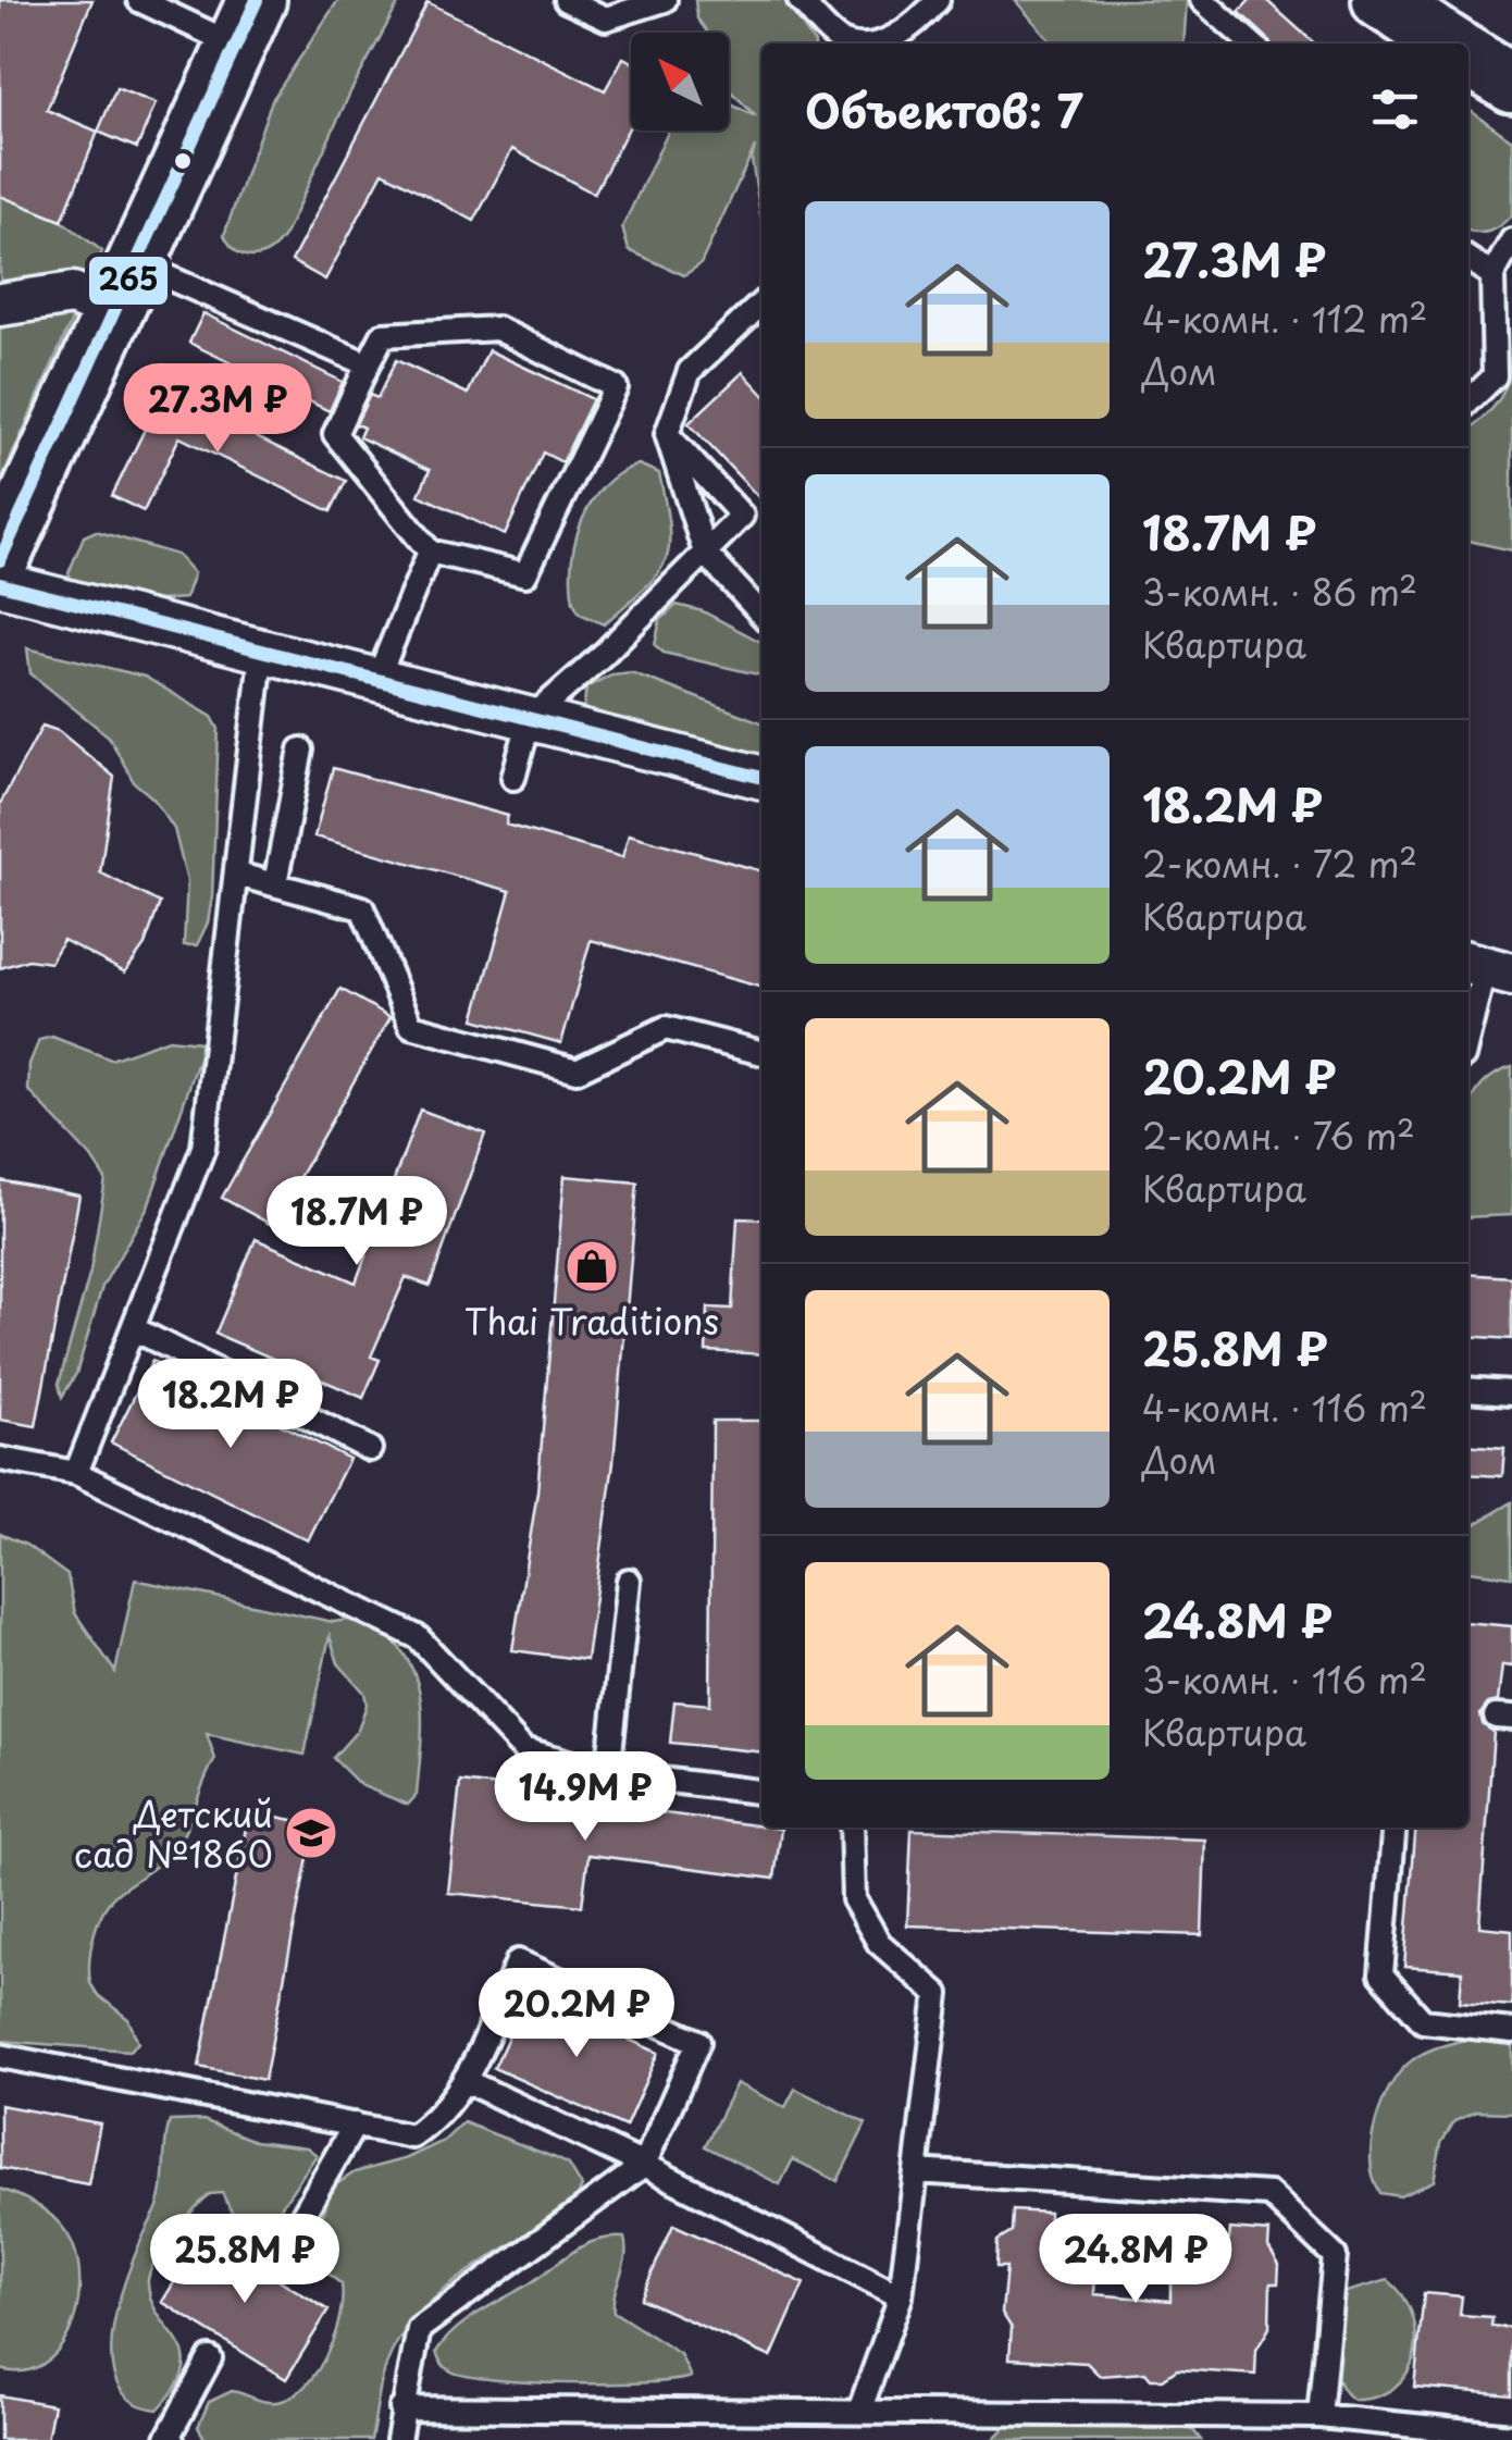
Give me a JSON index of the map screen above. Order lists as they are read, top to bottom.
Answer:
{
  "places": {
    "shop": ["Thai Traditions"],
    "school or university": ["Детский сад №1860"]
  },
  "lines": ["transit line 265"],
  "north": "top left",
  "page": {
    "heading": "Объектов: 7",
    "list": [
      {
        "name": "27.3M ₽",
        "note": "4-комн. · 112 m² · Дом"
      },
      {
        "name": "18.7M ₽",
        "note": "3-комн. · 86 m² · Квартира"
      },
      {
        "name": "18.2M ₽",
        "note": "2-комн. · 72 m² · Квартира"
      },
      {
        "name": "20.2M ₽",
        "note": "2-комн. · 76 m² · Квартира"
      },
      {
        "name": "25.8M ₽",
        "note": "4-комн. · 116 m² · Дом"
      },
      {
        "name": "24.8M ₽",
        "note": "3-комн. · 116 m² · Квартира"
      }
    ],
    "price": [
      "27.3M ₽",
      "18.7M ₽",
      "18.2M ₽",
      "14.9M ₽",
      "20.2M ₽",
      "25.8M ₽",
      "24.8M ₽"
    ]
  }
}
